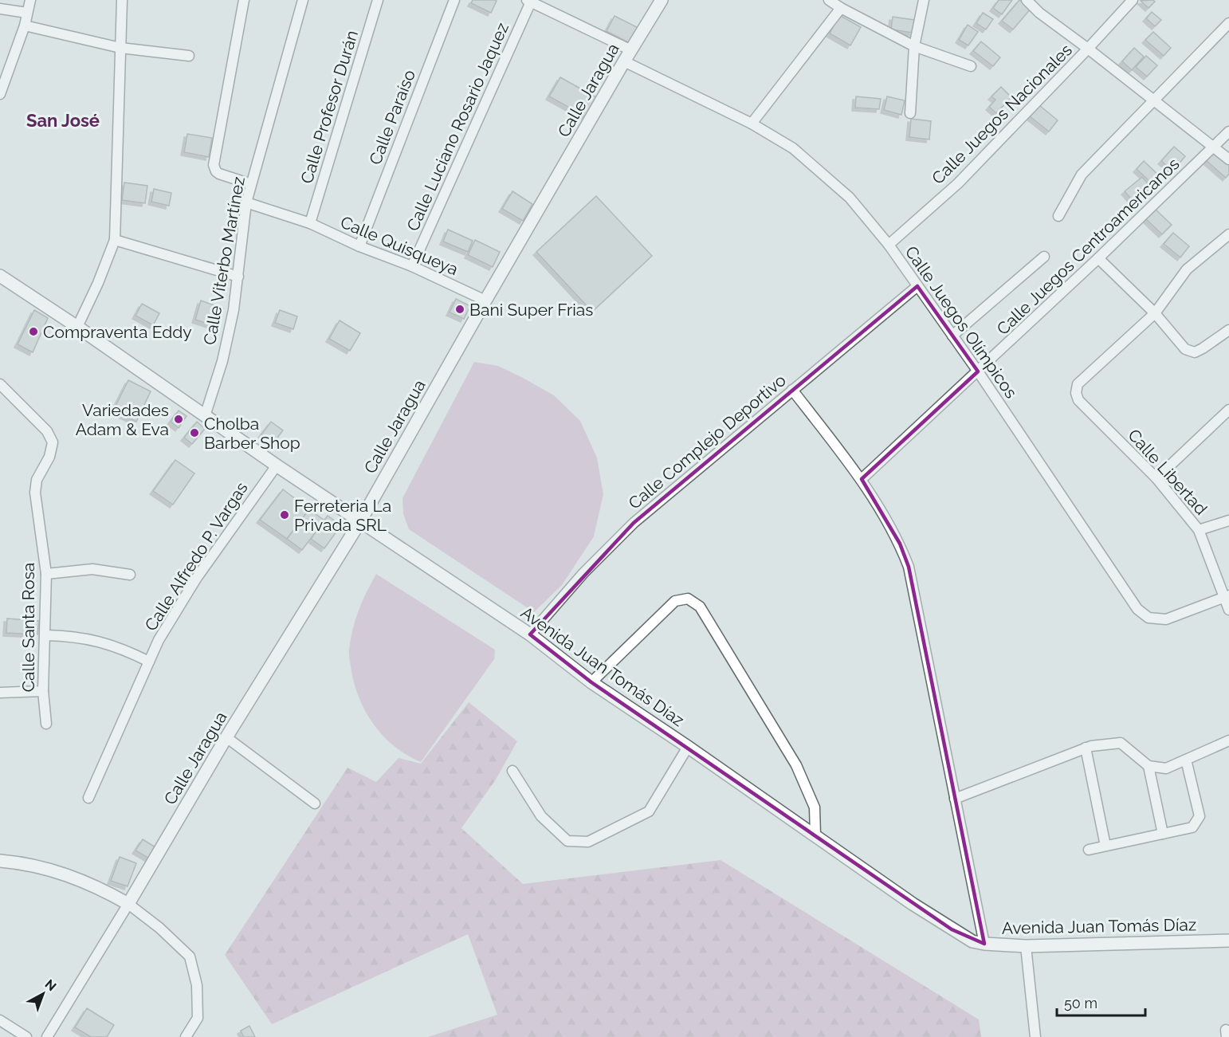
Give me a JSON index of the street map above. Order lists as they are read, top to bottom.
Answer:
{
  "streets": {
    "street": [
      "Calle Jaragua",
      "Calle Profesor Durán",
      "Calle Juegos Nacionales",
      "Calle Paraíso",
      "Calle Luciano Rosario Jaquez",
      "Calle Quisqueya",
      "Calle Juegos Centroamericanos",
      "Calle Viterbo Martínez",
      "Calle Juegos Olímpicos",
      "Calle Complejo Deportivo",
      "Calle Libertad",
      "Calle Alfredo P. Vargas",
      "Calle Santa Rosa",
      "Avenida Juan Tomás Díaz"
    ]
  },
  "crossings": [
    ["Calle Jaragua", "Calle Quisqueya"],
    ["Calle Jaragua", "Calle Juegos Olímpicos"],
    ["Calle Jaragua", "Avenida Juan Tomás Díaz"],
    ["Calle Profesor Durán", "Calle Quisqueya"],
    ["Calle Juegos Nacionales", "Calle Juegos Olímpicos"],
    ["Calle Paraíso", "Calle Quisqueya"],
    ["Calle Luciano Rosario Jaquez", "Calle Quisqueya"],
    ["Calle Quisqueya", "Calle Viterbo Martínez"],
    ["Calle Juegos Centroamericanos", "Calle Juegos Olímpicos"],
    ["Calle Viterbo Martínez", "Avenida Juan Tomás Díaz"],
    ["Calle Juegos Olímpicos", "Calle Complejo Deportivo"],
    ["Calle Juegos Olímpicos", "Calle Libertad"],
    ["Calle Complejo Deportivo", "Avenida Juan Tomás Díaz"],
    ["Calle Alfredo P. Vargas", "Avenida Juan Tomás Díaz"]
  ],
  "districts": ["San José"],
  "places": [
    "Bani Super Frias",
    "Compraventa Eddy",
    "Variedades Adam & Eva",
    "Cholba Barber Shop",
    "Ferreteria La Privada SRL"
  ],
  "scale_bar": "50 m",
  "north": "top right"
}
